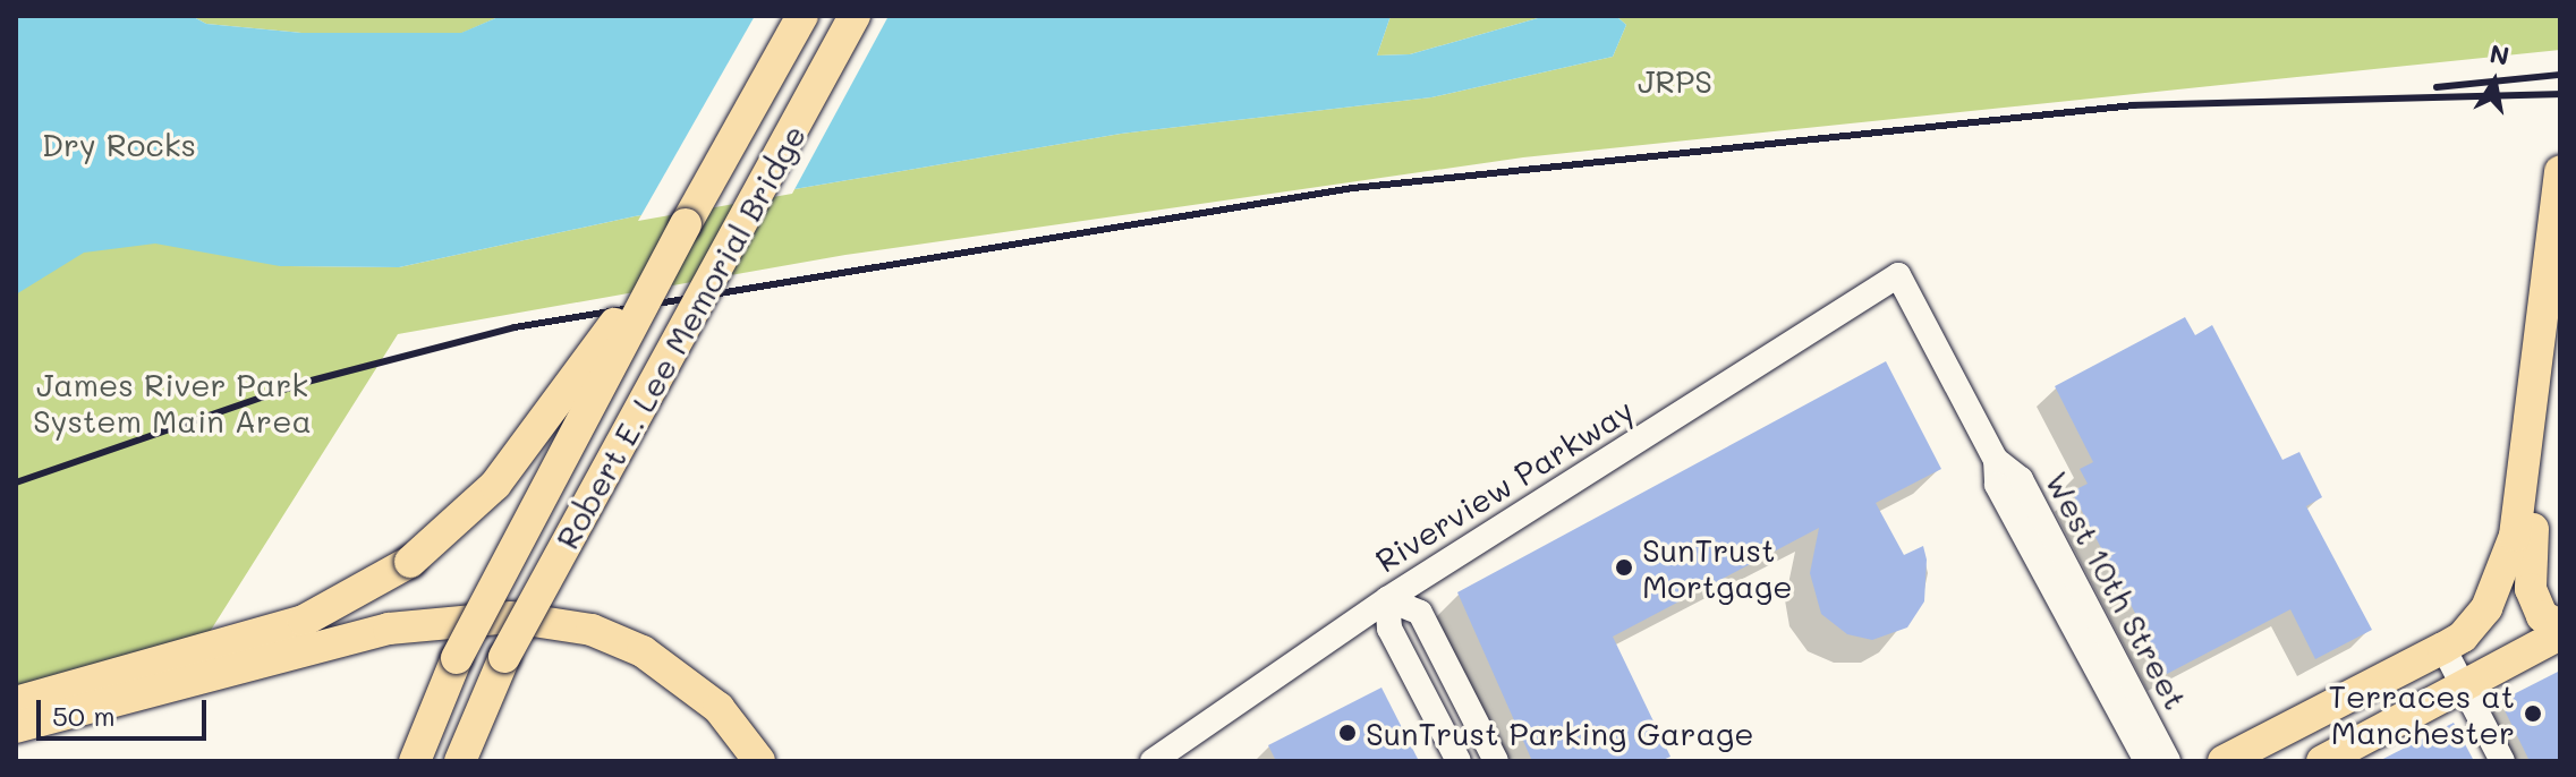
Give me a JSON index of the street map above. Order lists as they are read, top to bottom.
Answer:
{
  "streets": {
    "main road": ["Robert E. Lee Memorial Bridge"],
    "street": ["Riverview Parkway", "West 10th Street"]
  },
  "crossings": [
    ["Riverview Parkway", "West 10th Street"]
  ],
  "parks": ["JRPS", "Dry Rocks", "James River Park System Main Area"],
  "places": ["SunTrust Mortgage", "Terraces at Manchester", "SunTrust Parking Garage"],
  "scale_bar": "50 m",
  "north": "top"
}
